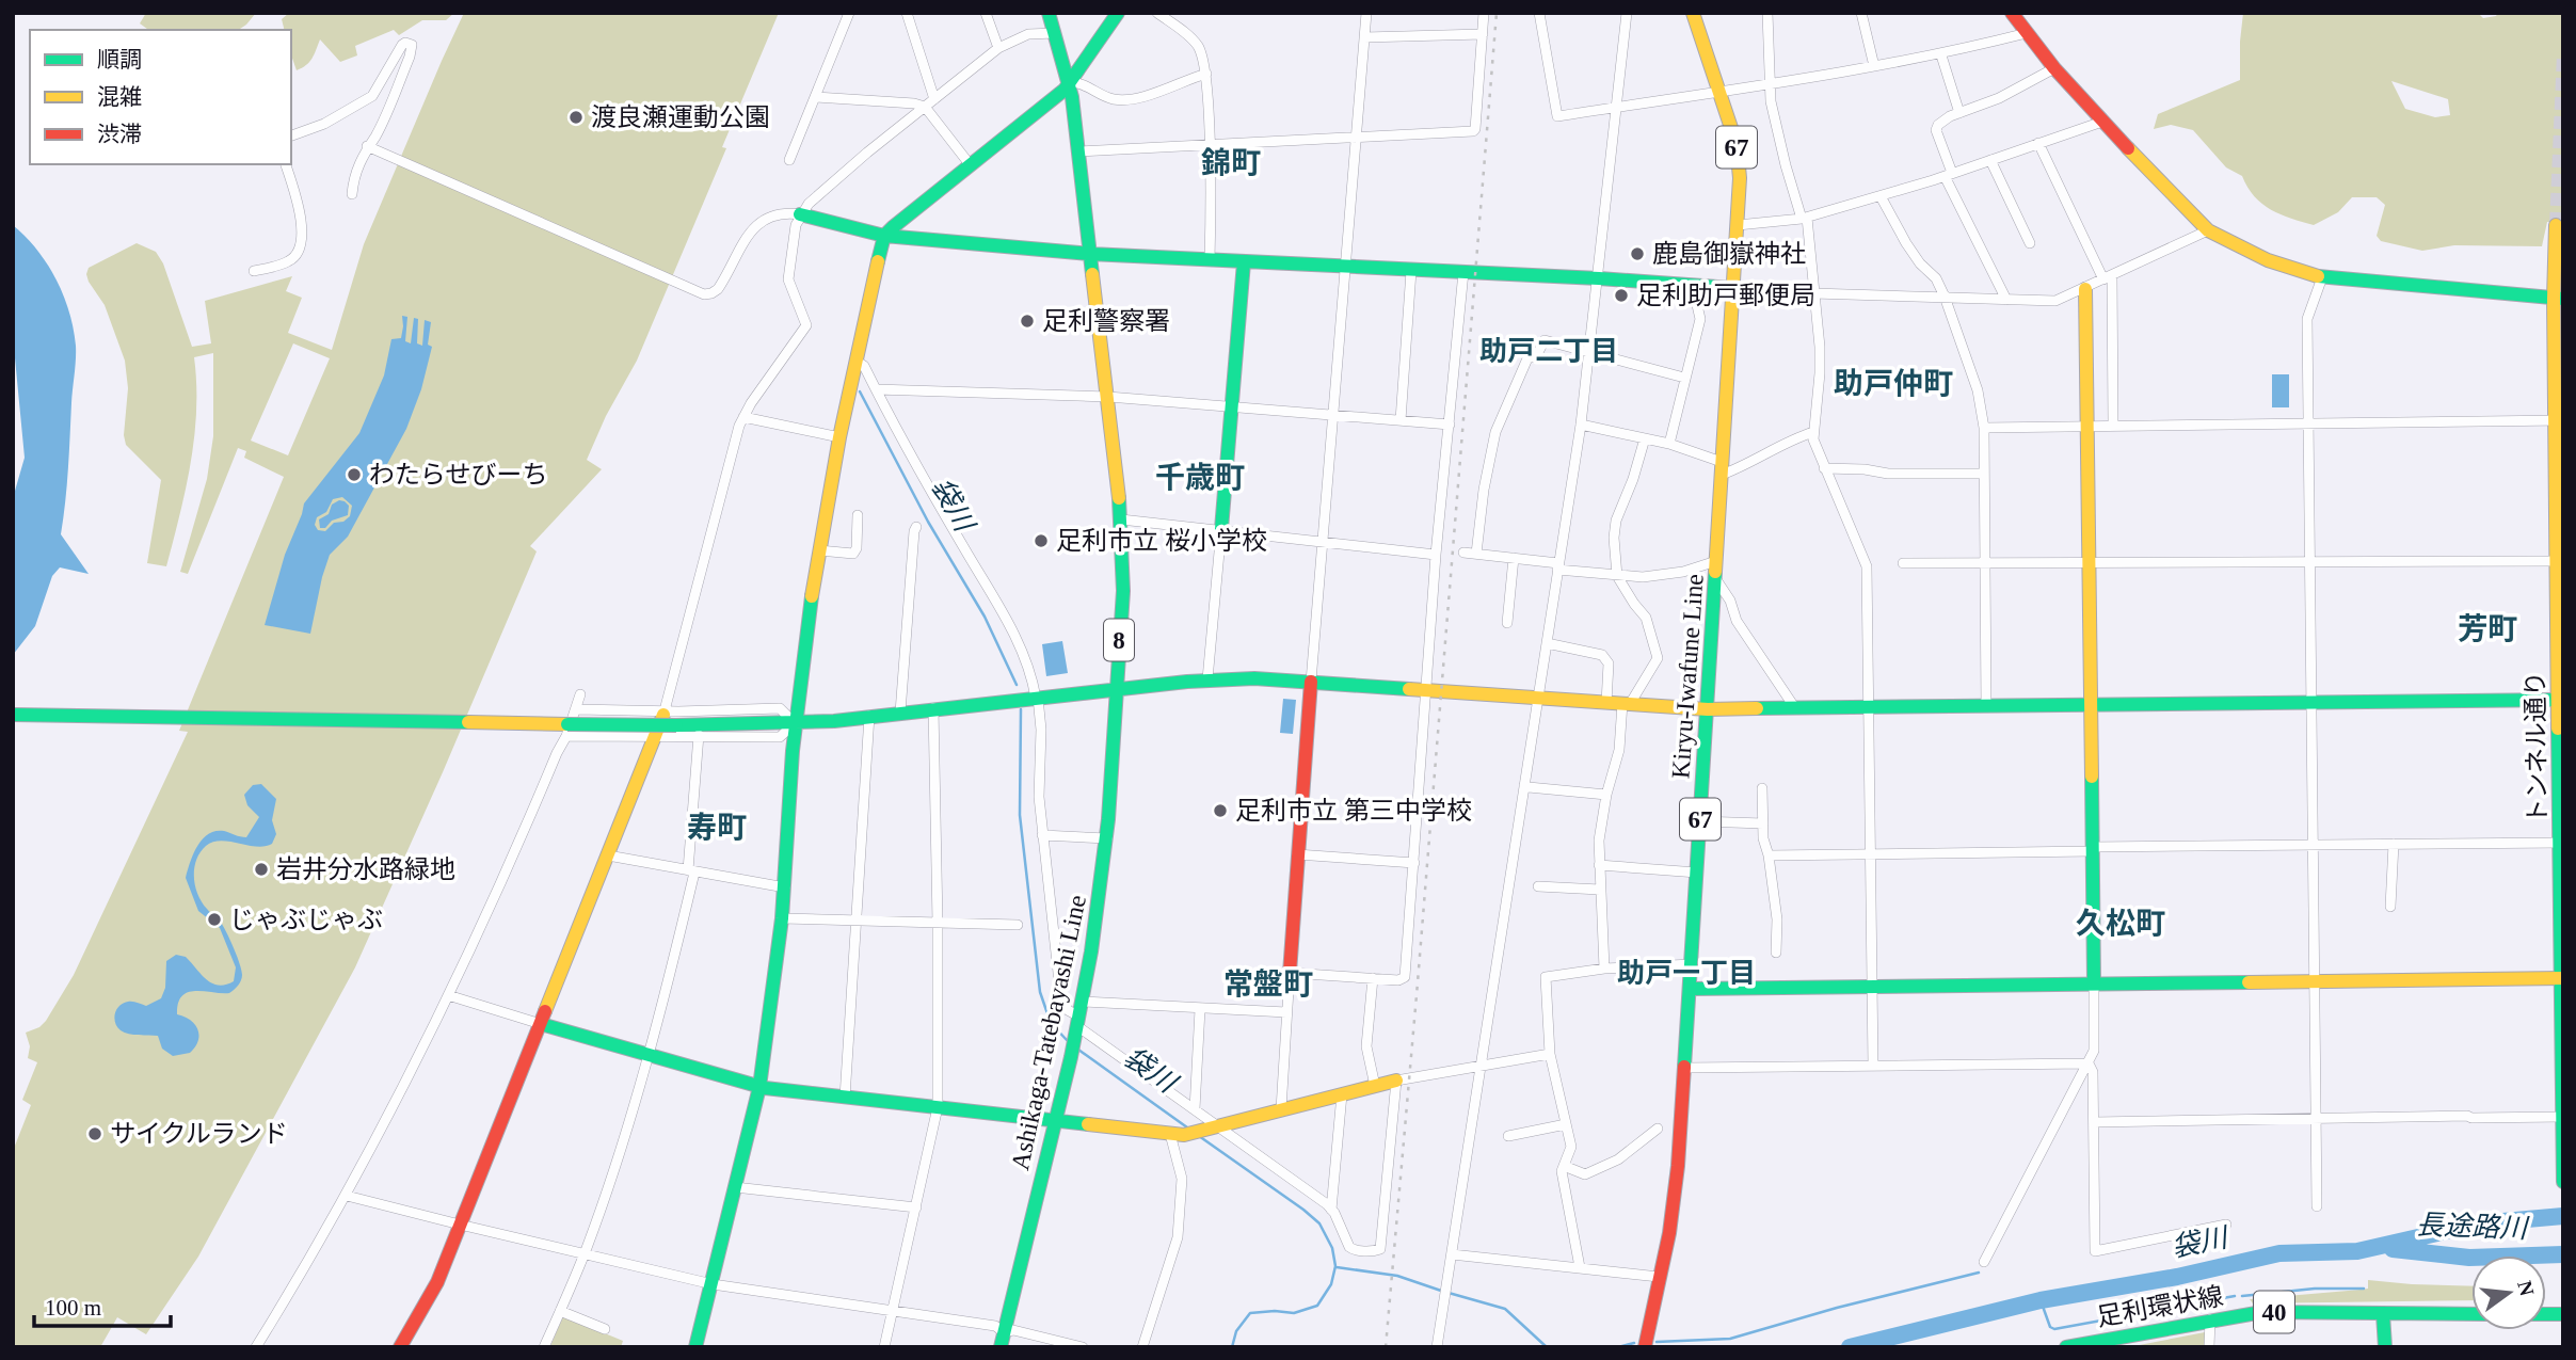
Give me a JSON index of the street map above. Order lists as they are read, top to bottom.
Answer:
{
  "streets": {
    "street": [
      "67",
      "8",
      "Kiryu-Iwafune Line",
      "トンネル通り",
      "Ashikaga-Tatebayashi Line",
      "足利環状線",
      "40"
    ]
  },
  "districts": [
    "錦町",
    "助戸二丁目",
    "助戸仲町",
    "千歳町",
    "芳町",
    "寿町",
    "久松町",
    "助戸一丁目",
    "常盤町"
  ],
  "water": ["袋川", "長途路川"],
  "places": [
    "渡良瀬運動公園",
    "鹿島御嶽神社",
    "足利助戸郵便局",
    "足利警察署",
    "わたらせびーち",
    "足利市立 桜小学校",
    "足利市立 第三中学校",
    "岩井分水路緑地",
    "じゃぶじゃぶ",
    "サイクルランド"
  ],
  "legend": ["順調", "混雑", "渋滞"],
  "scale_bar": "100 m",
  "north": "right"
}
